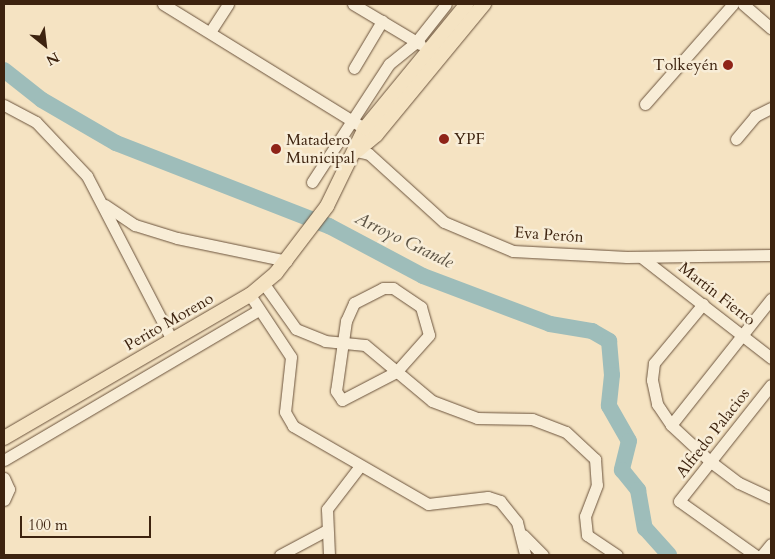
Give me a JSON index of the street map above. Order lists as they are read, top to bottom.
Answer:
{
  "streets": {
    "main road": ["Perito Moreno"],
    "street": ["Eva Perón", "Martín Fierro", "Alfredo Palacios"]
  },
  "crossings": [
    ["Eva Perón", "Martín Fierro"],
    ["Eva Perón", "Perito Moreno"]
  ],
  "water": ["Arroyo Grande"],
  "places": ["Tolkeyén", "YPF", "Matadero Municipal"],
  "scale_bar": "100 m",
  "north": "bottom right"
}
